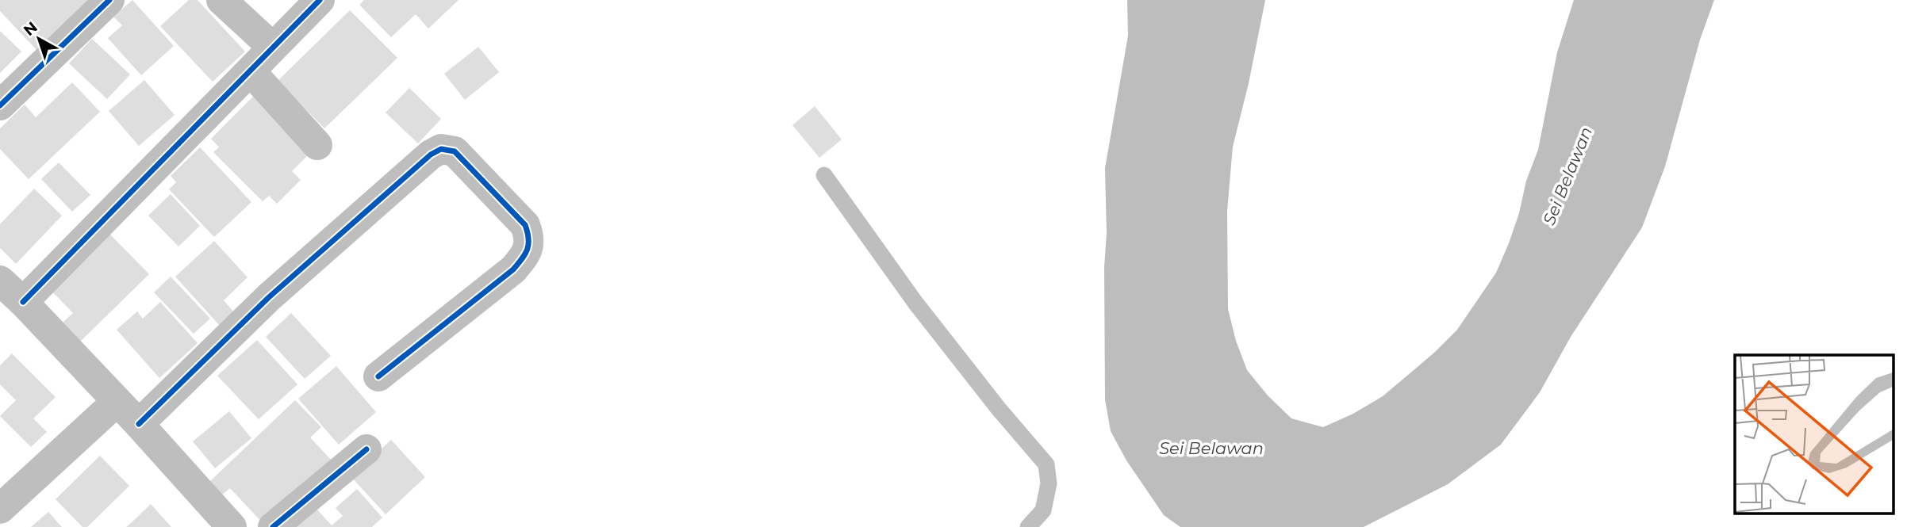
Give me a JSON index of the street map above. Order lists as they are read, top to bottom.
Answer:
{
  "water": ["Sei Belawan"],
  "north": "top left"
}
